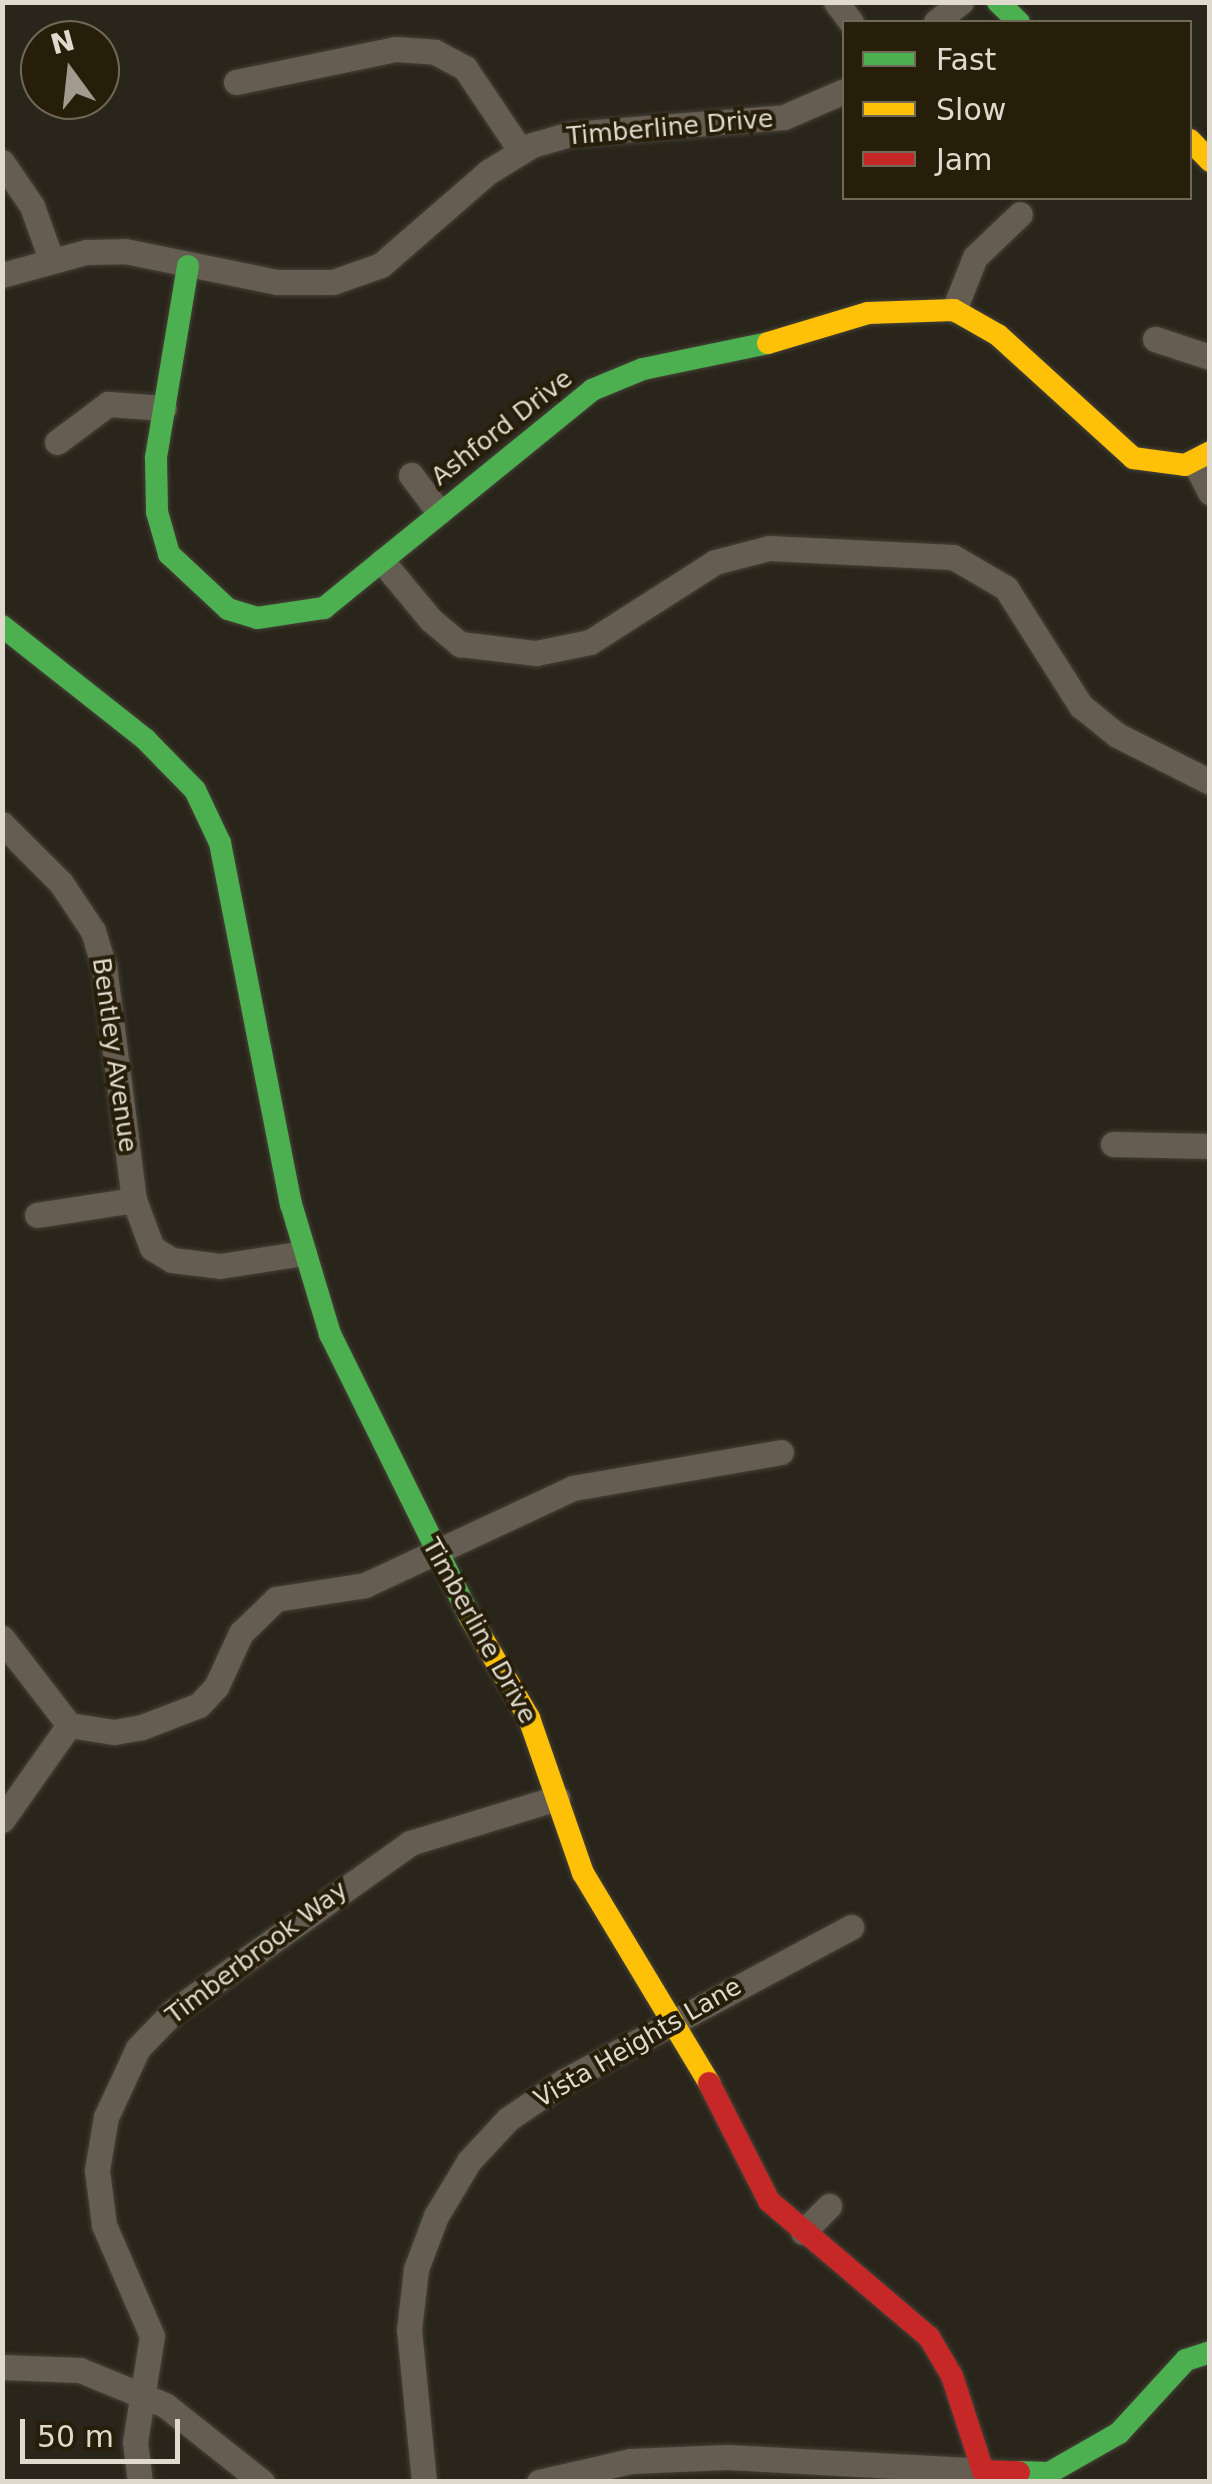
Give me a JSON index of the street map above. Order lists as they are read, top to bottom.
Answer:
{
  "streets": {
    "street": [
      "Timberline Drive",
      "Ashford Drive",
      "Bentley Avenue",
      "Timberbrook Way",
      "Vista Heights Lane"
    ]
  },
  "crossings": [
    ["Timberline Drive", "Ashford Drive"],
    ["Timberline Drive", "Bentley Avenue"],
    ["Timberline Drive", "Timberbrook Way"],
    ["Timberline Drive", "Vista Heights Lane"]
  ],
  "legend": ["Fast", "Slow", "Jam"],
  "scale_bar": "50 m",
  "north": "top"
}
